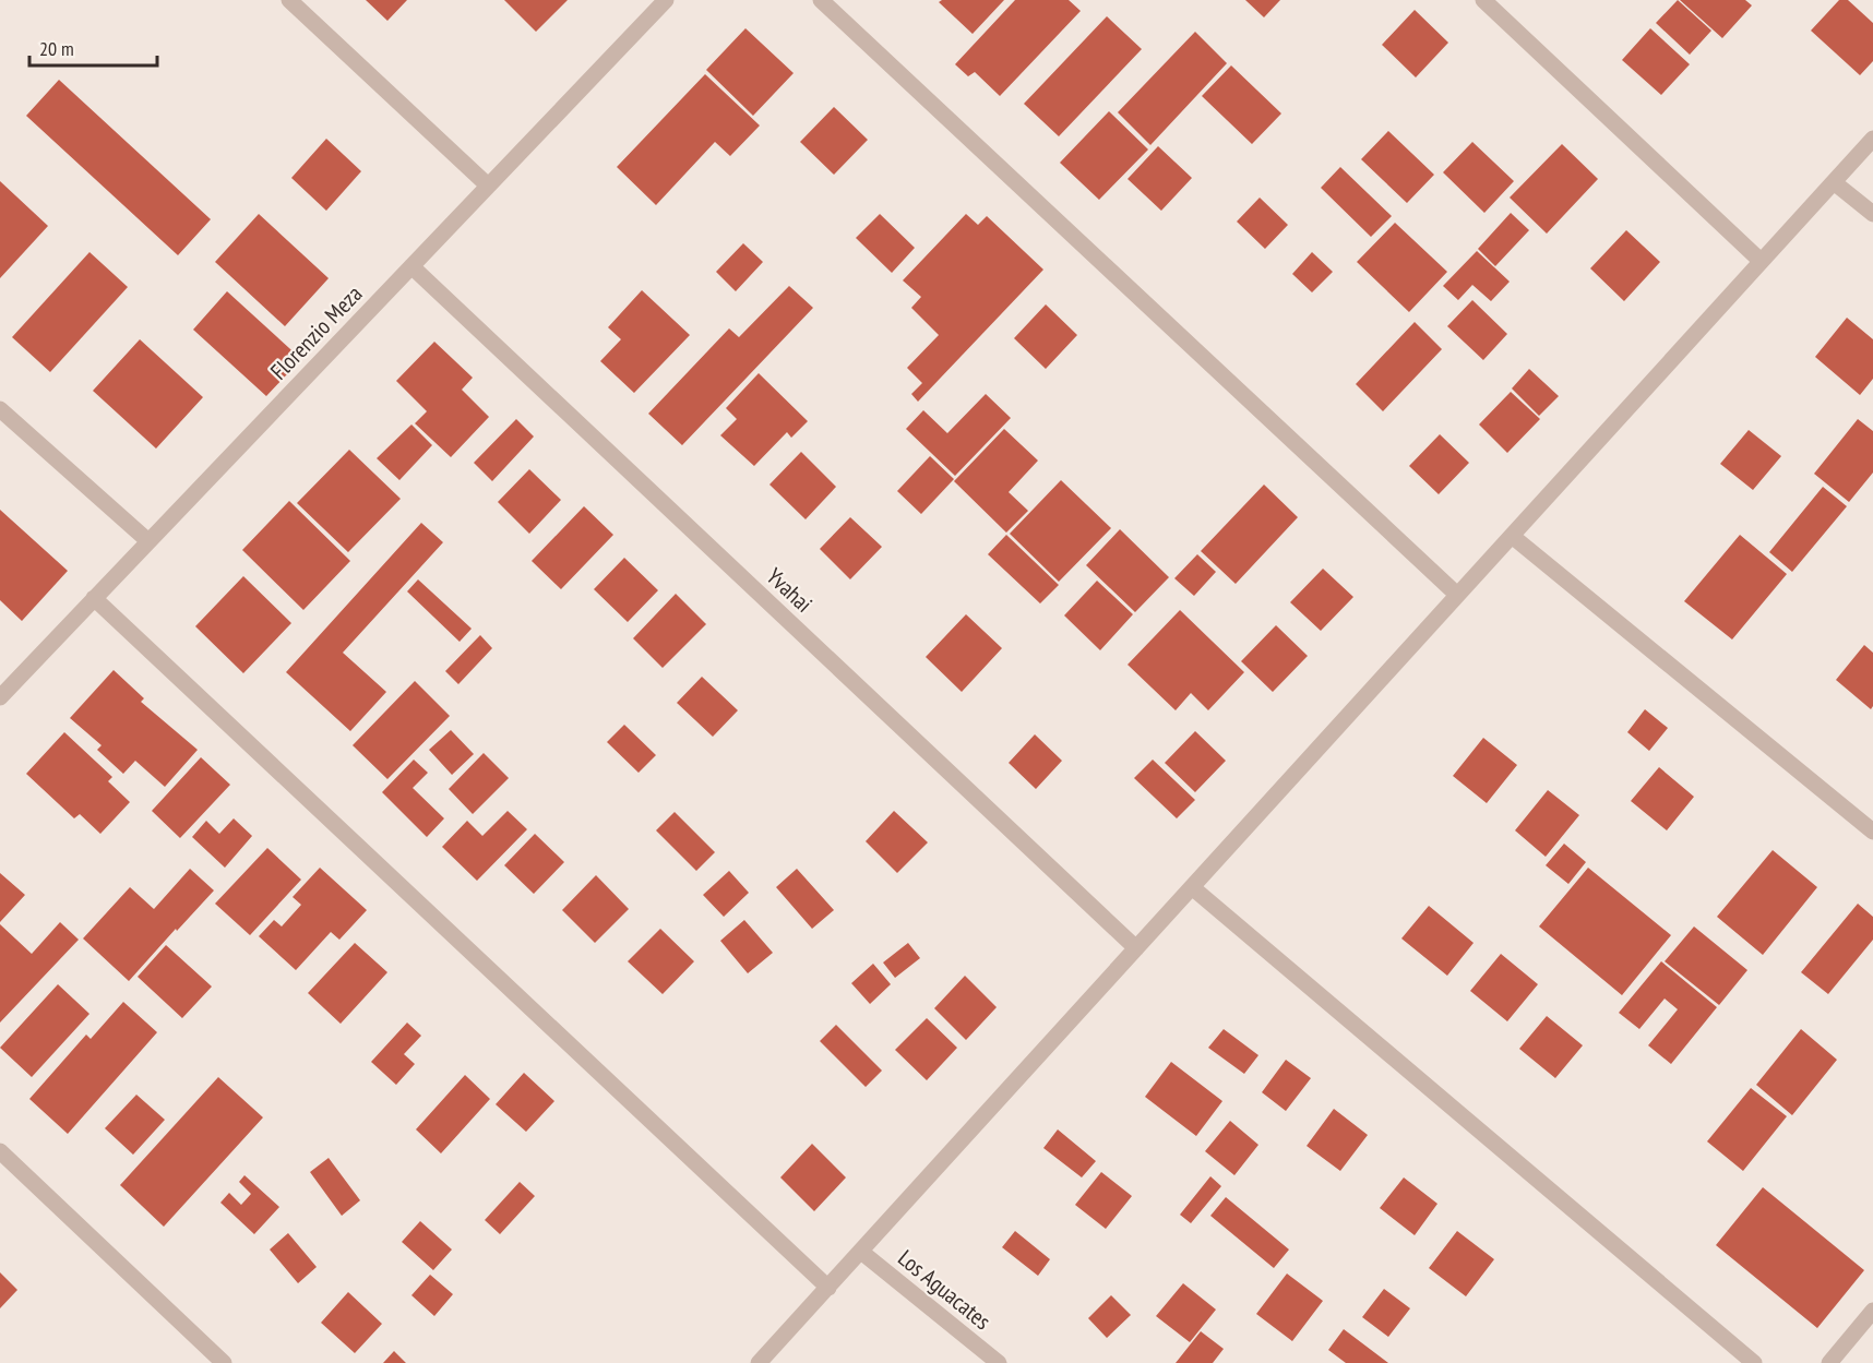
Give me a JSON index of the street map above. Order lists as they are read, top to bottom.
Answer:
{
  "streets": {
    "street": ["Florenzio Meza", "Yvahai", "Los Aguacates"]
  },
  "crossings": [
    ["Florenzio Meza", "Yvahai"]
  ],
  "scale_bar": "20 m"
}
